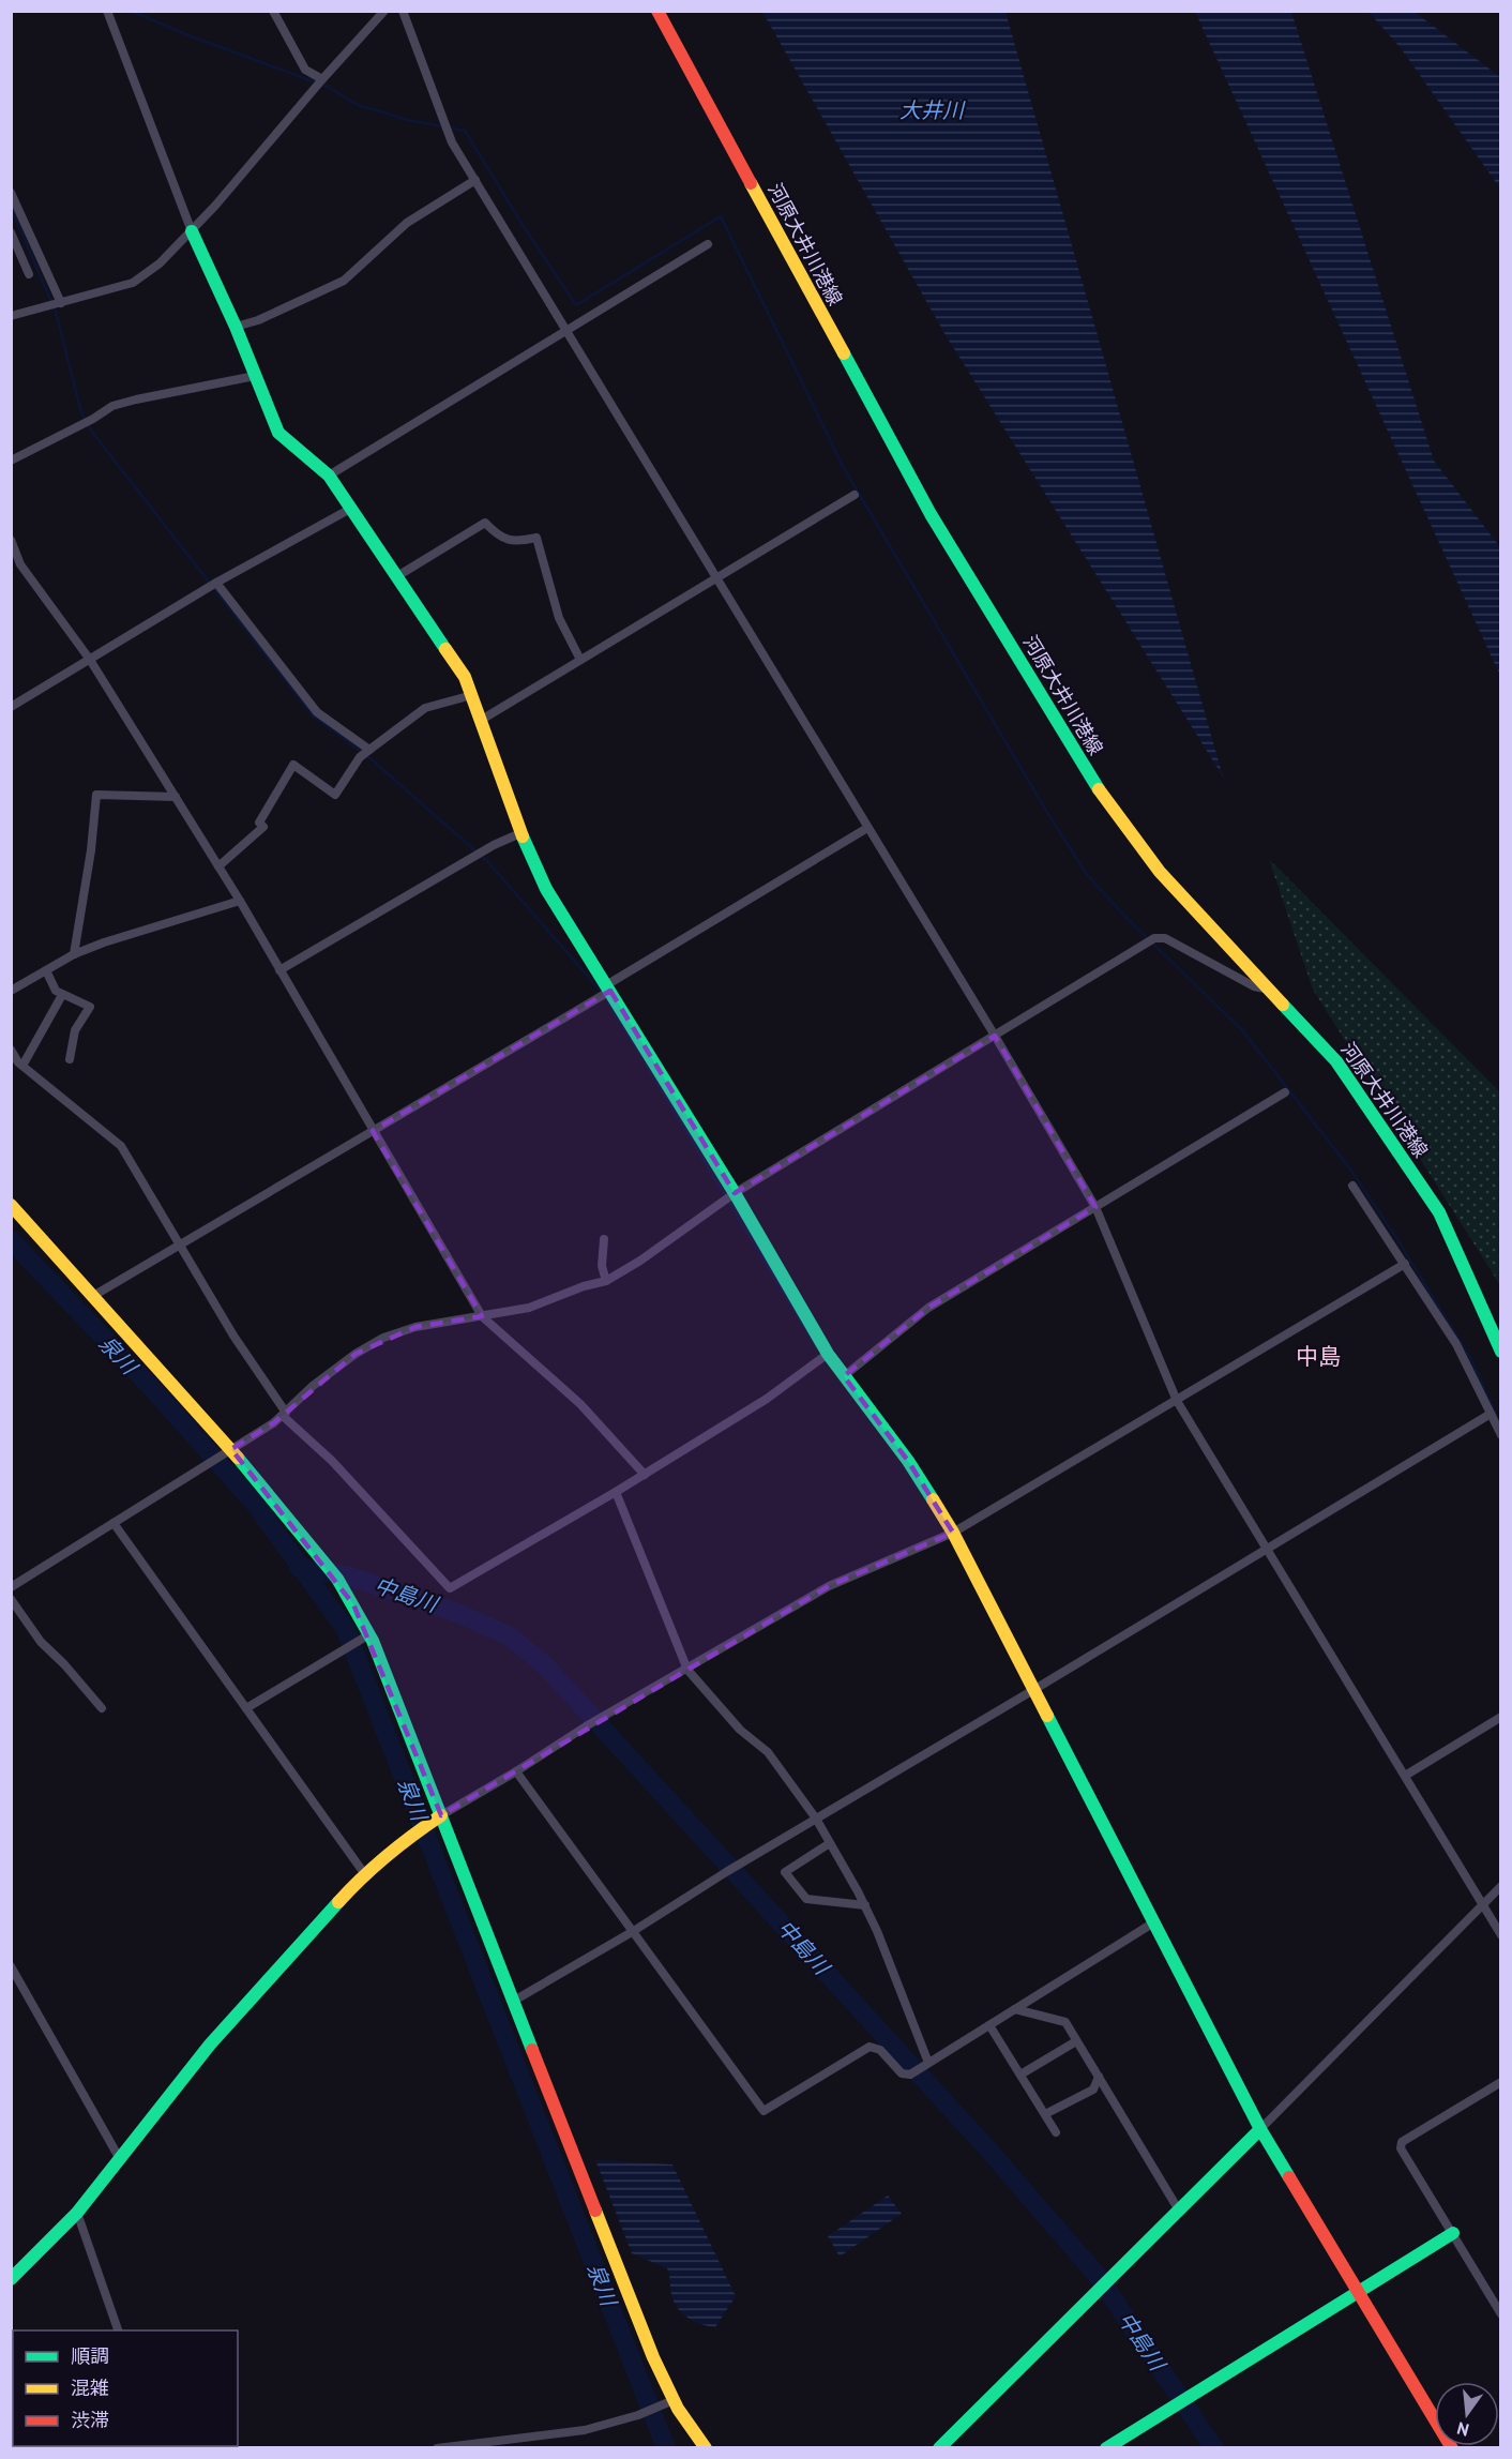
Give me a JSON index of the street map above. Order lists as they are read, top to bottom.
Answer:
{
  "streets": {
    "street": ["河原大井川港線"]
  },
  "districts": ["中島"],
  "water": ["大井川", "泉川", "中島川"],
  "legend": ["順調", "混雑", "渋滞"],
  "north": "bottom"
}
